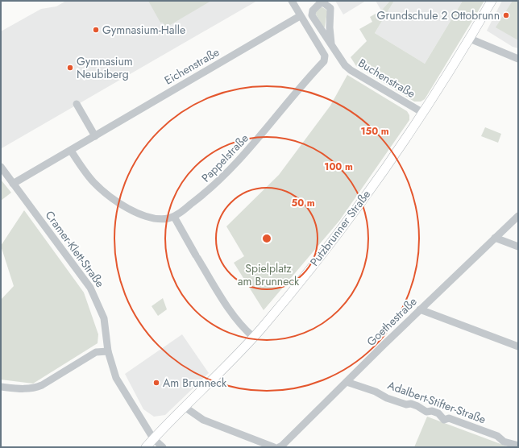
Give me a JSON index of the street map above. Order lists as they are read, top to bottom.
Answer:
{
  "streets": {
    "main road": ["Putzbrunner Straße"],
    "street": [
      "Eichenstraße",
      "Buchenstraße",
      "Pappelstraße",
      "Cramer-Klett-Straße",
      "Goethestraße",
      "Adalbert-Stifter-Straße"
    ]
  },
  "crossings": [
    ["Eichenstraße", "Pappelstraße"],
    ["Eichenstraße", "Cramer-Klett-Straße"],
    ["Buchenstraße", "Putzbrunner Straße"],
    ["Putzbrunner Straße", "Cramer-Klett-Straße"],
    ["Goethestraße", "Adalbert-Stifter-Straße"]
  ],
  "parks": ["Spielplatz am Brunneck"],
  "places": [
    "Grundschule 2 Ottobrunn",
    "Gymnasium-Halle",
    "Gymnasium Neubiberg",
    "Am Brunneck"
  ],
  "rings": ["150 m", "100 m", "50 m"]
}
